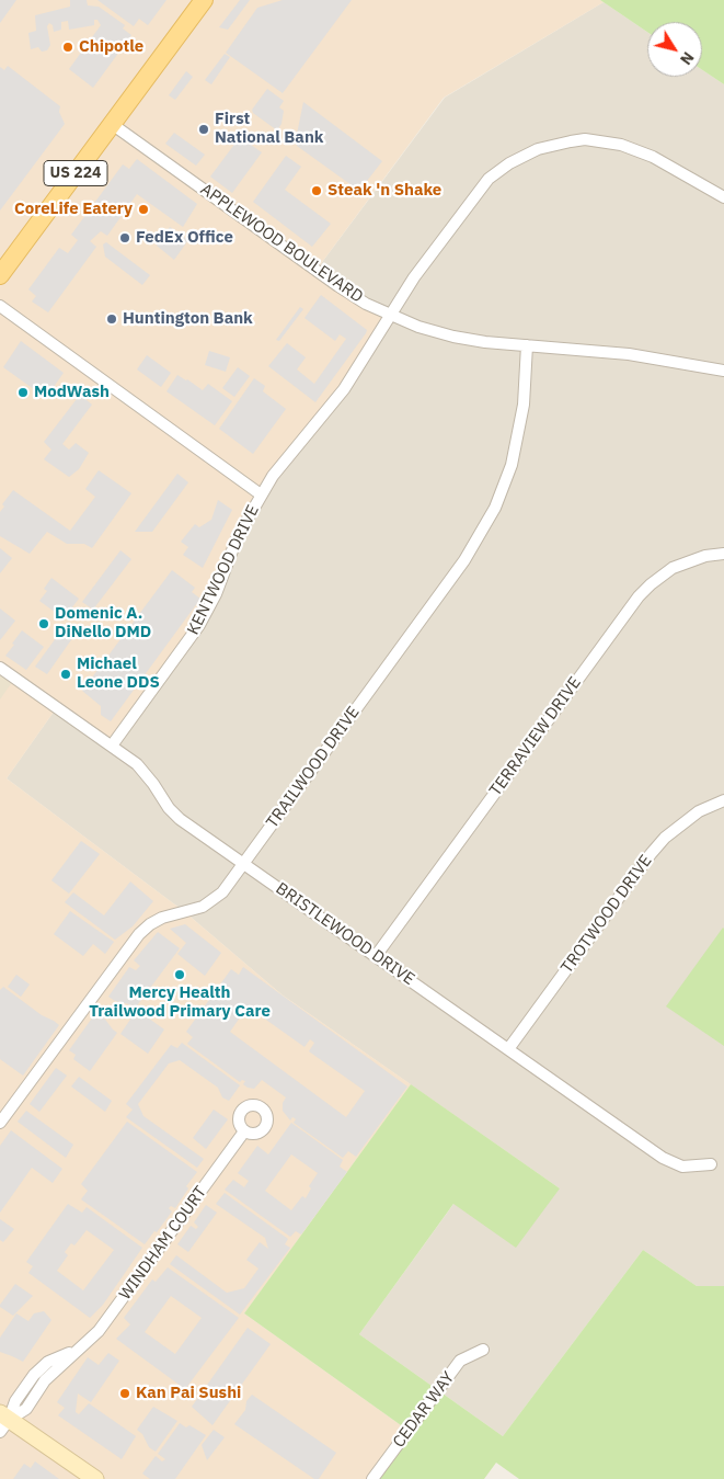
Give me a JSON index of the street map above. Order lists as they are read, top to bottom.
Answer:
{
  "streets": {
    "main road": ["US 224"],
    "street": [
      "APPLEWOOD BOULEVARD",
      "KENTWOOD DRIVE",
      "TERRAVIEW DRIVE",
      "TRAILWOOD DRIVE",
      "TROTWOOD DRIVE",
      "BRISTLEWOOD DRIVE",
      "WINDHAM COURT",
      "CEDAR WAY"
    ]
  },
  "crossings": [
    ["US 224", "APPLEWOOD BOULEVARD"],
    ["APPLEWOOD BOULEVARD", "KENTWOOD DRIVE"],
    ["APPLEWOOD BOULEVARD", "TRAILWOOD DRIVE"],
    ["KENTWOOD DRIVE", "BRISTLEWOOD DRIVE"],
    ["TERRAVIEW DRIVE", "BRISTLEWOOD DRIVE"],
    ["TRAILWOOD DRIVE", "BRISTLEWOOD DRIVE"],
    ["TROTWOOD DRIVE", "BRISTLEWOOD DRIVE"]
  ],
  "places": [
    "Chipotle",
    "First National Bank",
    "Steak 'n Shake",
    "CoreLife Eatery",
    "FedEx Office",
    "Huntington Bank",
    "ModWash",
    "Domenic A. DiNello DMD",
    "Michael Leone DDS",
    "Mercy Health Trailwood Primary Care",
    "Kan Pai Sushi"
  ],
  "north": "bottom right"
}
